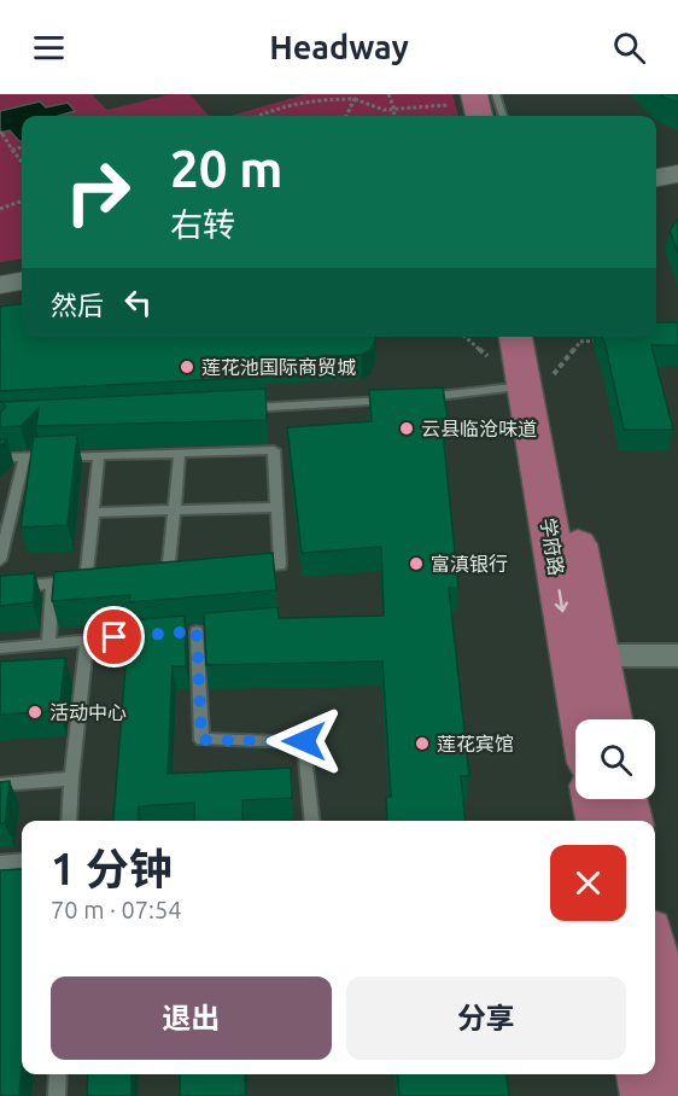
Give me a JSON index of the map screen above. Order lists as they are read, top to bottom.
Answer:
{
  "streets": {
    "main road": ["学府路"]
  },
  "places": [
    "莲花池国际商贸城",
    "云县临沧味道",
    "富滇银行",
    "活动中心",
    "莲花宾馆"
  ],
  "page": {
    "header": "Headway",
    "turn": ["20 m", "右转"],
    "then": "然后",
    "heading": ["1 分钟", "70 m · 07:54"],
    "buttons": ["退出", "分享"]
  }
}
